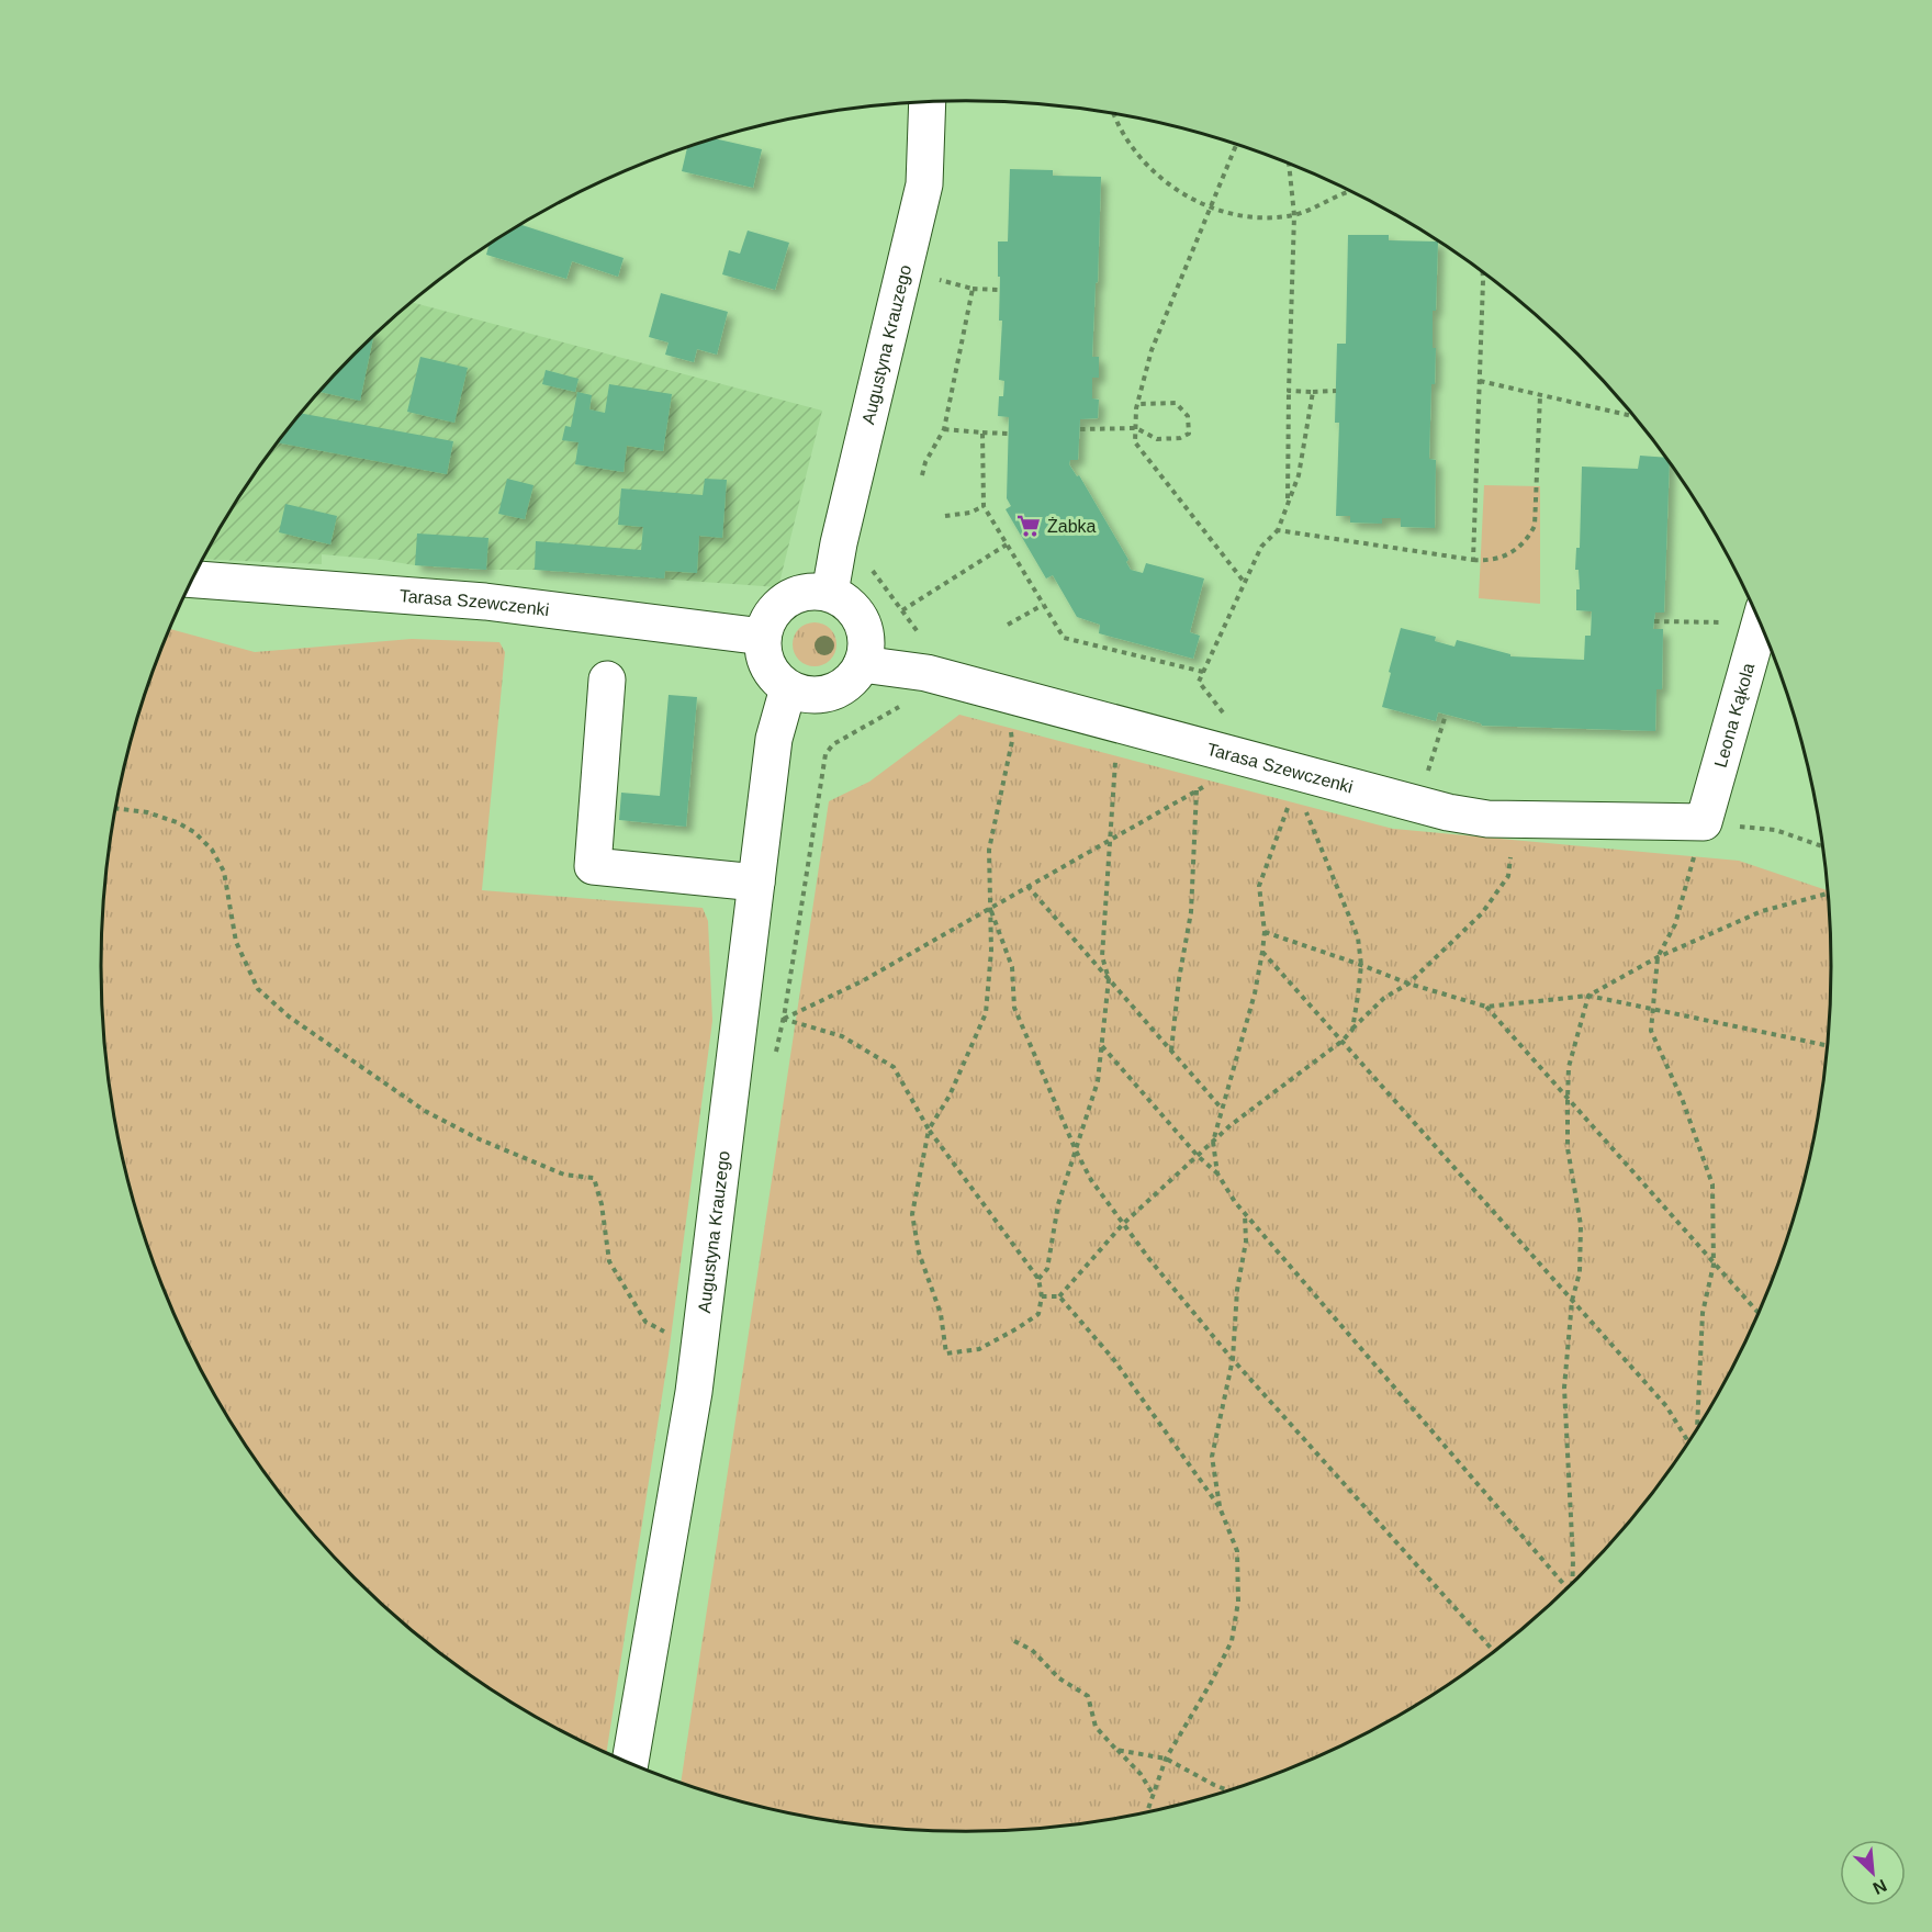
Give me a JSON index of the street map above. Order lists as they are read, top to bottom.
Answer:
{
  "streets": {
    "street": ["Augustyna Krauzego", "Tarasa Szewczenki", "Leona Kąkola"]
  },
  "crossings": [
    ["Augustyna Krauzego", "Tarasa Szewczenki"],
    ["Tarasa Szewczenki", "Leona Kąkola"]
  ],
  "places": {
    "supermarket": ["Żabka"]
  },
  "north": "bottom right"
}
